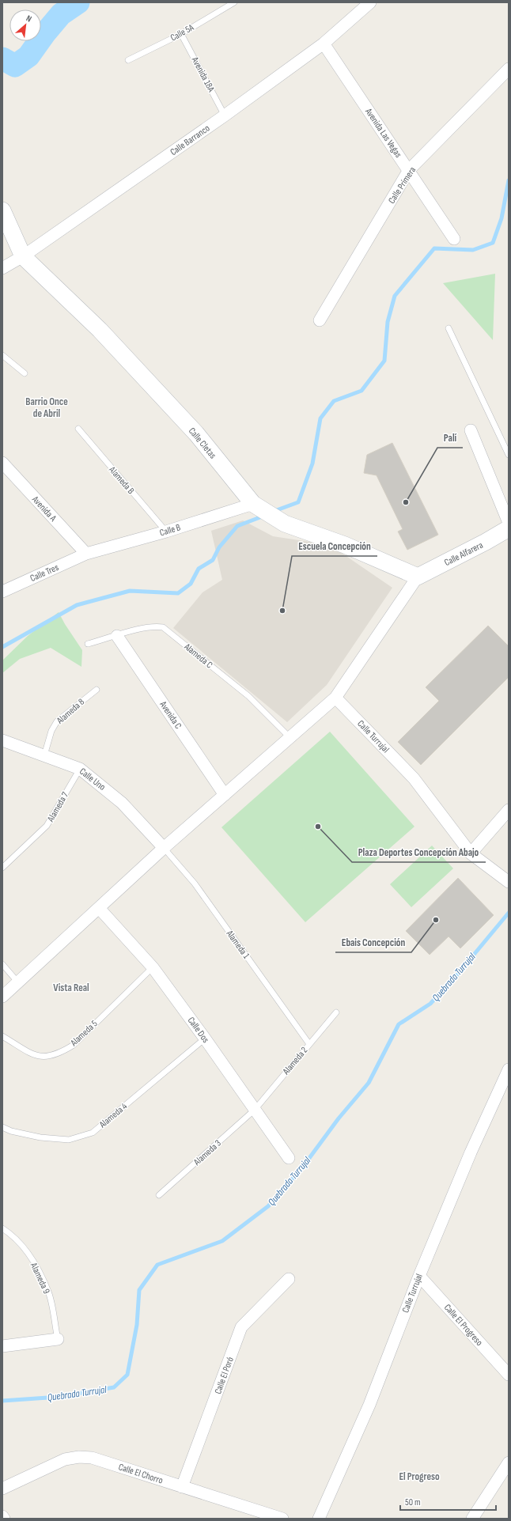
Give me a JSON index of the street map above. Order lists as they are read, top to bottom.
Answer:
{
  "streets": {
    "street": [
      "Avenida Las Vegas",
      "Calle Barranco",
      "Calle Primera",
      "Calle Cletas",
      "Avenida A",
      "Calle B",
      "Calle Alfarera",
      "Calle Tres",
      "Avenida C",
      "Calle Turrujal",
      "Calle Uno",
      "Calle Dos",
      "Calle El Progreso",
      "Calle El Poró",
      "Calle El Chorro"
    ],
    "lane": [
      "Calle 5A",
      "Avenida 18A",
      "Alameda B",
      "Alameda C",
      "Alameda 8",
      "Alameda 7",
      "Alameda 1",
      "Alameda 5",
      "Alameda 2",
      "Alameda 4",
      "Alameda 3",
      "Alameda 9"
    ]
  },
  "crossings": [
    ["Calle 5A", "Avenida 18A"],
    ["Avenida 18A", "Calle Barranco"],
    ["Avenida Las Vegas", "Calle Barranco"],
    ["Avenida Las Vegas", "Calle Primera"],
    ["Calle Barranco", "Calle Cletas"],
    ["Calle Cletas", "Calle B"],
    ["Calle Cletas", "Calle Alfarera"],
    ["Alameda B", "Calle B"],
    ["Avenida A", "Calle B"],
    ["Avenida A", "Calle Tres"],
    ["Calle B", "Calle Tres"],
    ["Alameda C", "Avenida C"],
    ["Alameda 8", "Calle Uno"],
    ["Calle Turrujal", "Calle El Progreso"],
    ["Calle Uno", "Alameda 7"],
    ["Calle Uno", "Alameda 1"],
    ["Alameda 1", "Alameda 2"],
    ["Calle Dos", "Alameda 5"],
    ["Calle Dos", "Alameda 2"],
    ["Calle Dos", "Alameda 4"],
    ["Calle Dos", "Alameda 3"],
    ["Alameda 2", "Alameda 3"],
    ["Calle El Poró", "Calle El Chorro"]
  ],
  "districts": ["Barrio Once de Abril", "Vista Real", "El Progreso"],
  "water": ["Quebrada Turrujal"],
  "places": [
    "Palí",
    "Escuela Concepción",
    "Plaza Deportes Concepción Abajo",
    "Ebais Concepción"
  ],
  "scale_bar": "50 m",
  "north": "top right"
}
